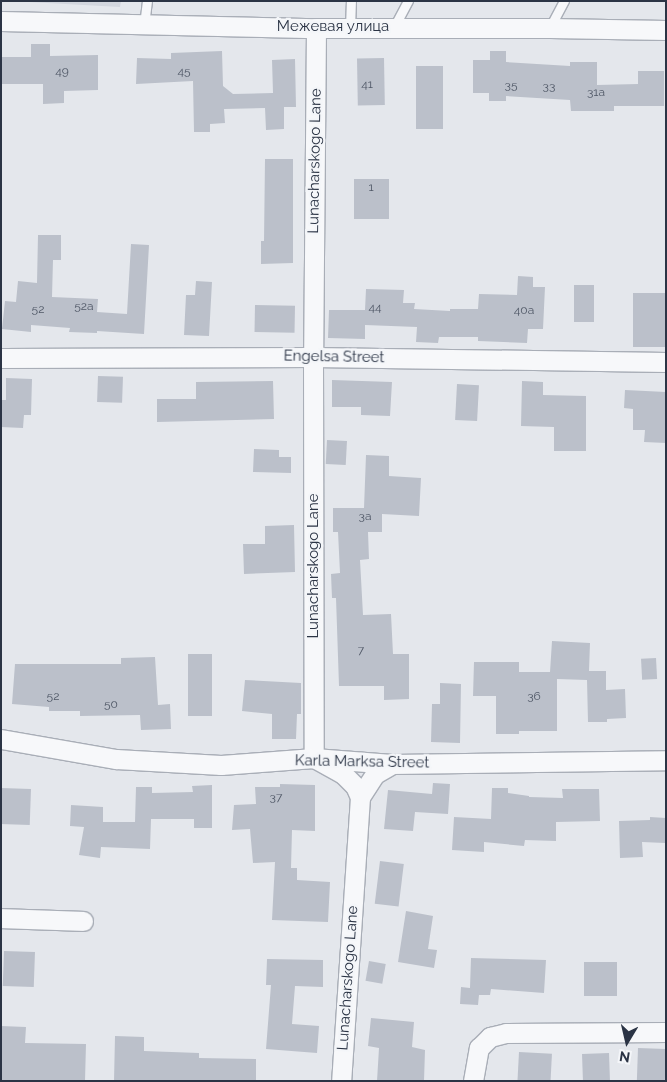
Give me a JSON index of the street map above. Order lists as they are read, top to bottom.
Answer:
{
  "streets": {
    "street": [
      "Межевая улица",
      "Lunacharskogo Lane",
      "Engelsa Street",
      "Karla Marksa Street"
    ]
  },
  "crossings": [
    ["Межевая улица", "Lunacharskogo Lane"],
    ["Lunacharskogo Lane", "Engelsa Street"],
    ["Lunacharskogo Lane", "Karla Marksa Street"]
  ],
  "house_numbers": [
    "49",
    "45",
    "41",
    "35",
    "33",
    "31а",
    "1",
    "52а",
    "44",
    "52",
    "40а",
    "3а",
    "7",
    "52",
    "36",
    "50",
    "37"
  ],
  "north": "bottom"
}
